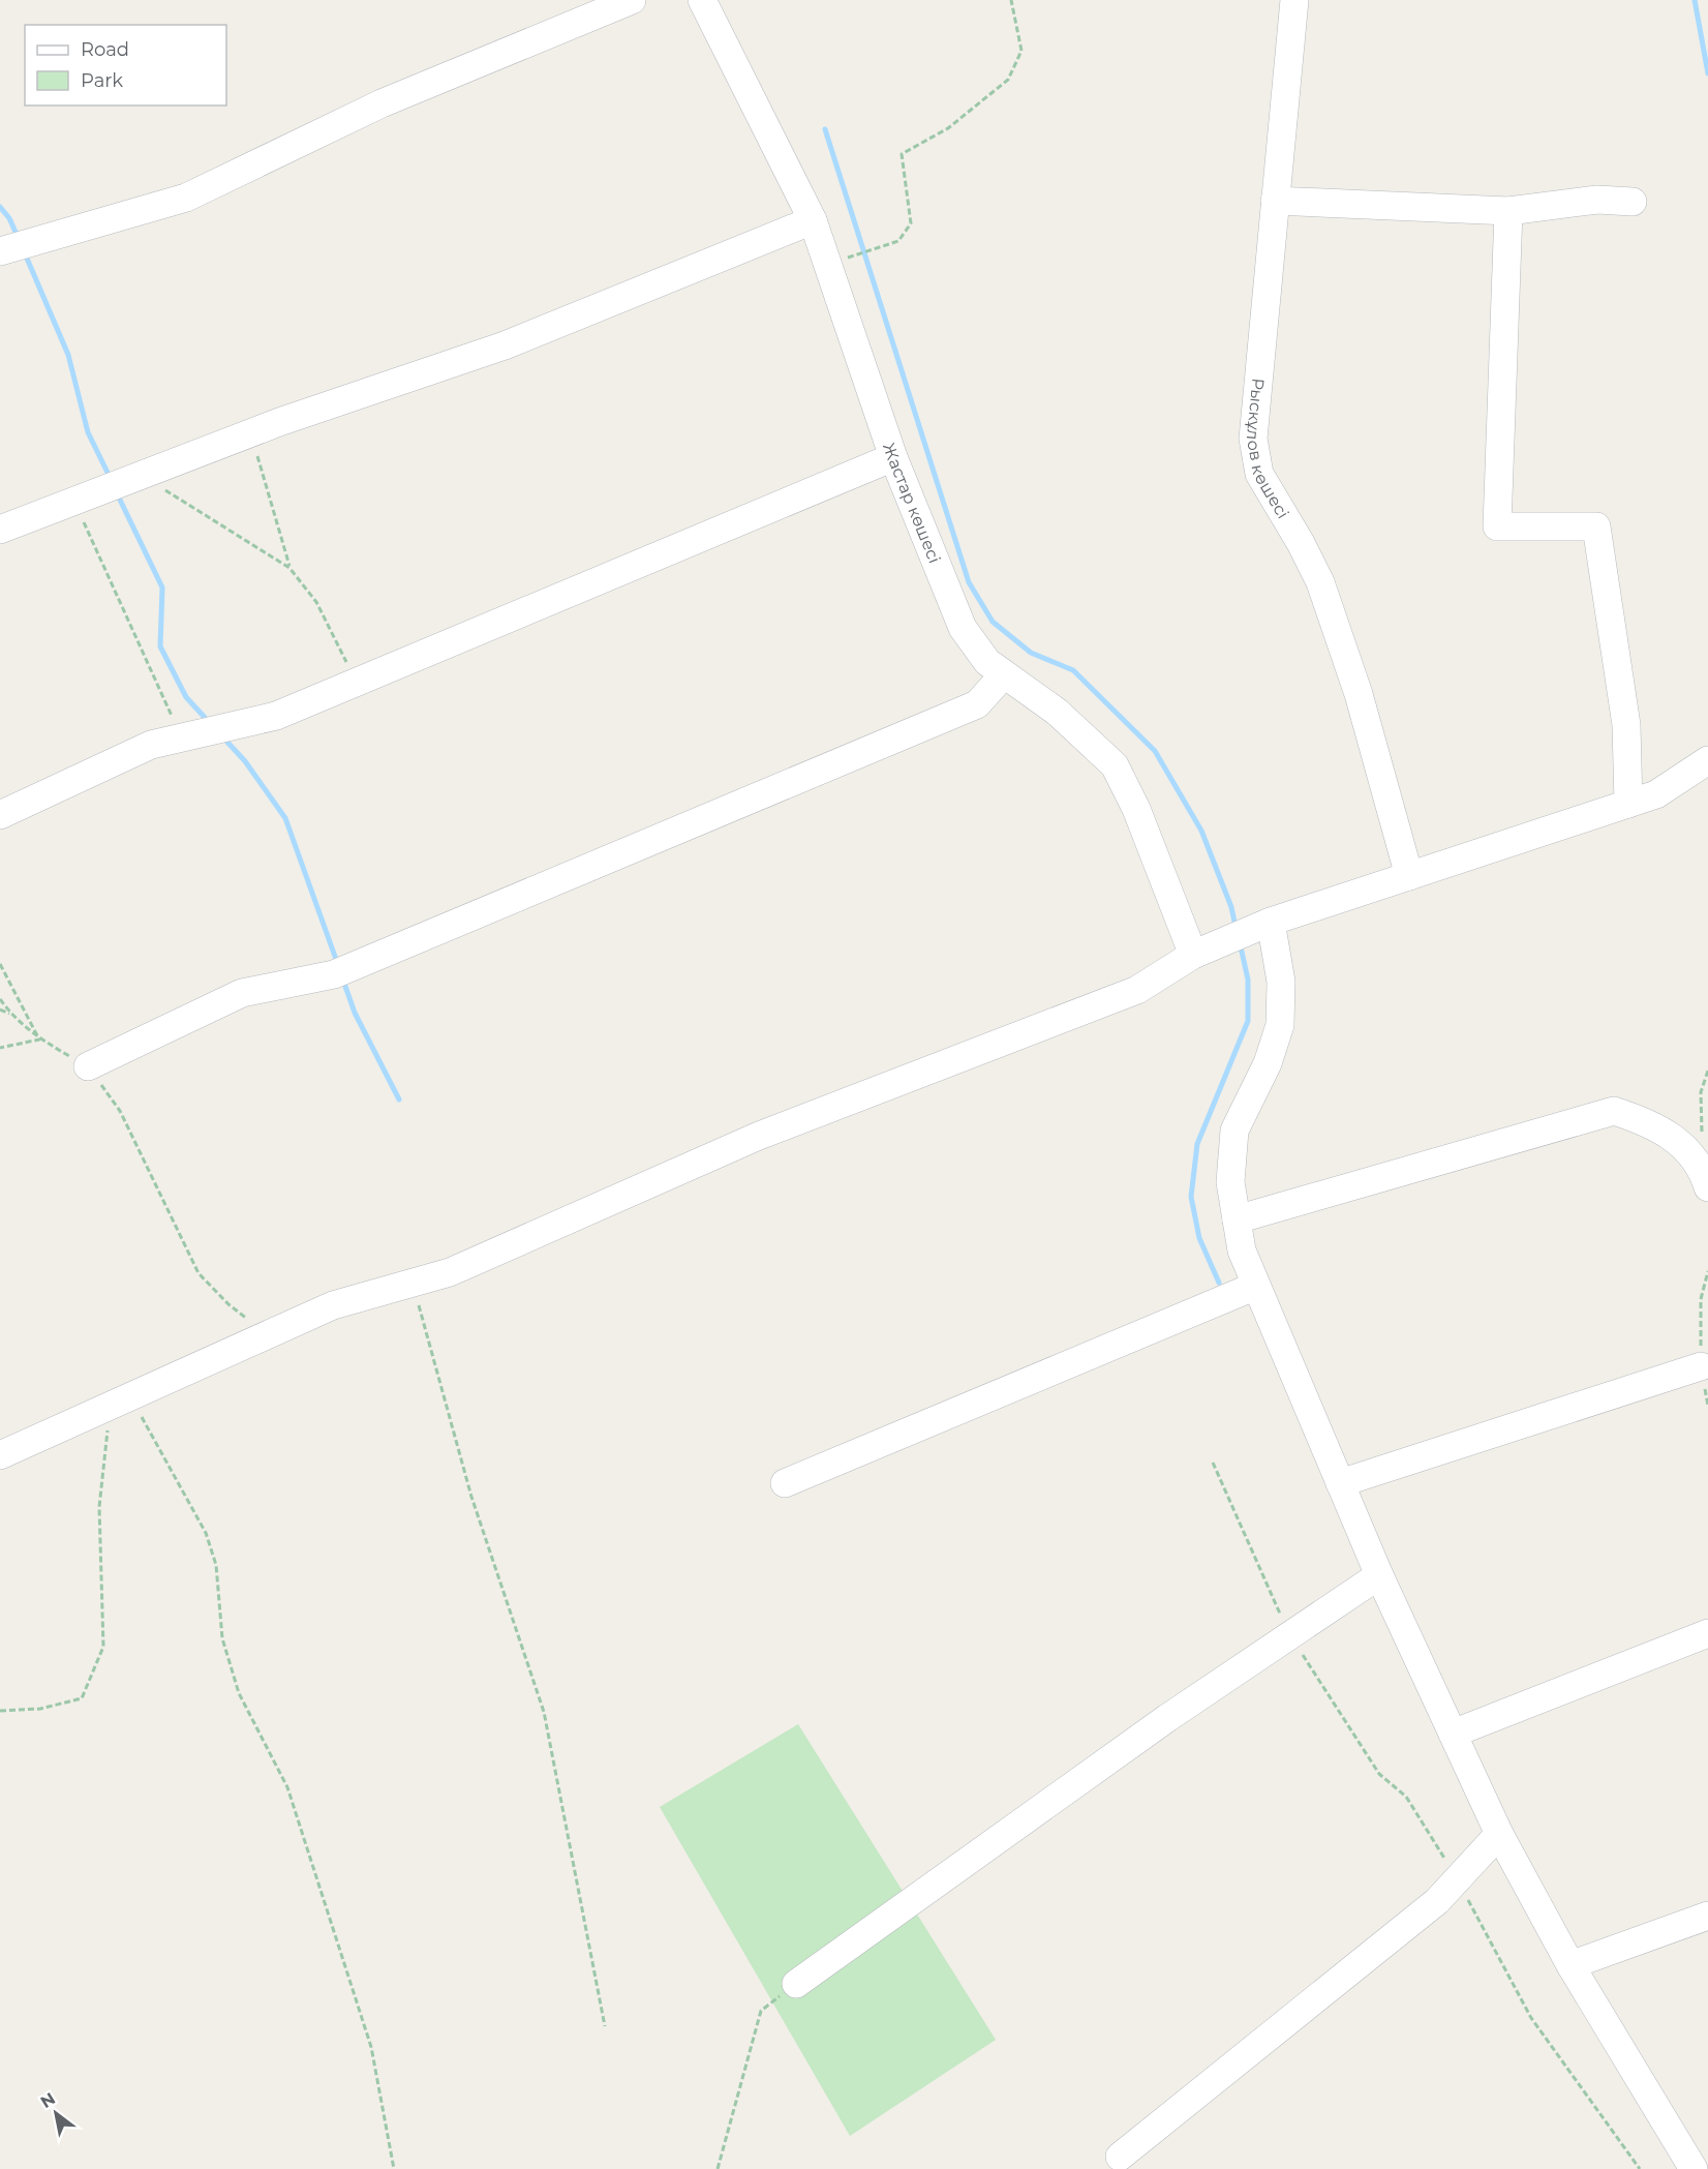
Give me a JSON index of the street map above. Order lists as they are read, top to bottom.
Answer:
{
  "streets": {
    "street": ["Рыскұлов көшесі", "Жастар көшесі"]
  },
  "legend": ["Road", "Park"],
  "north": "top left"
}
